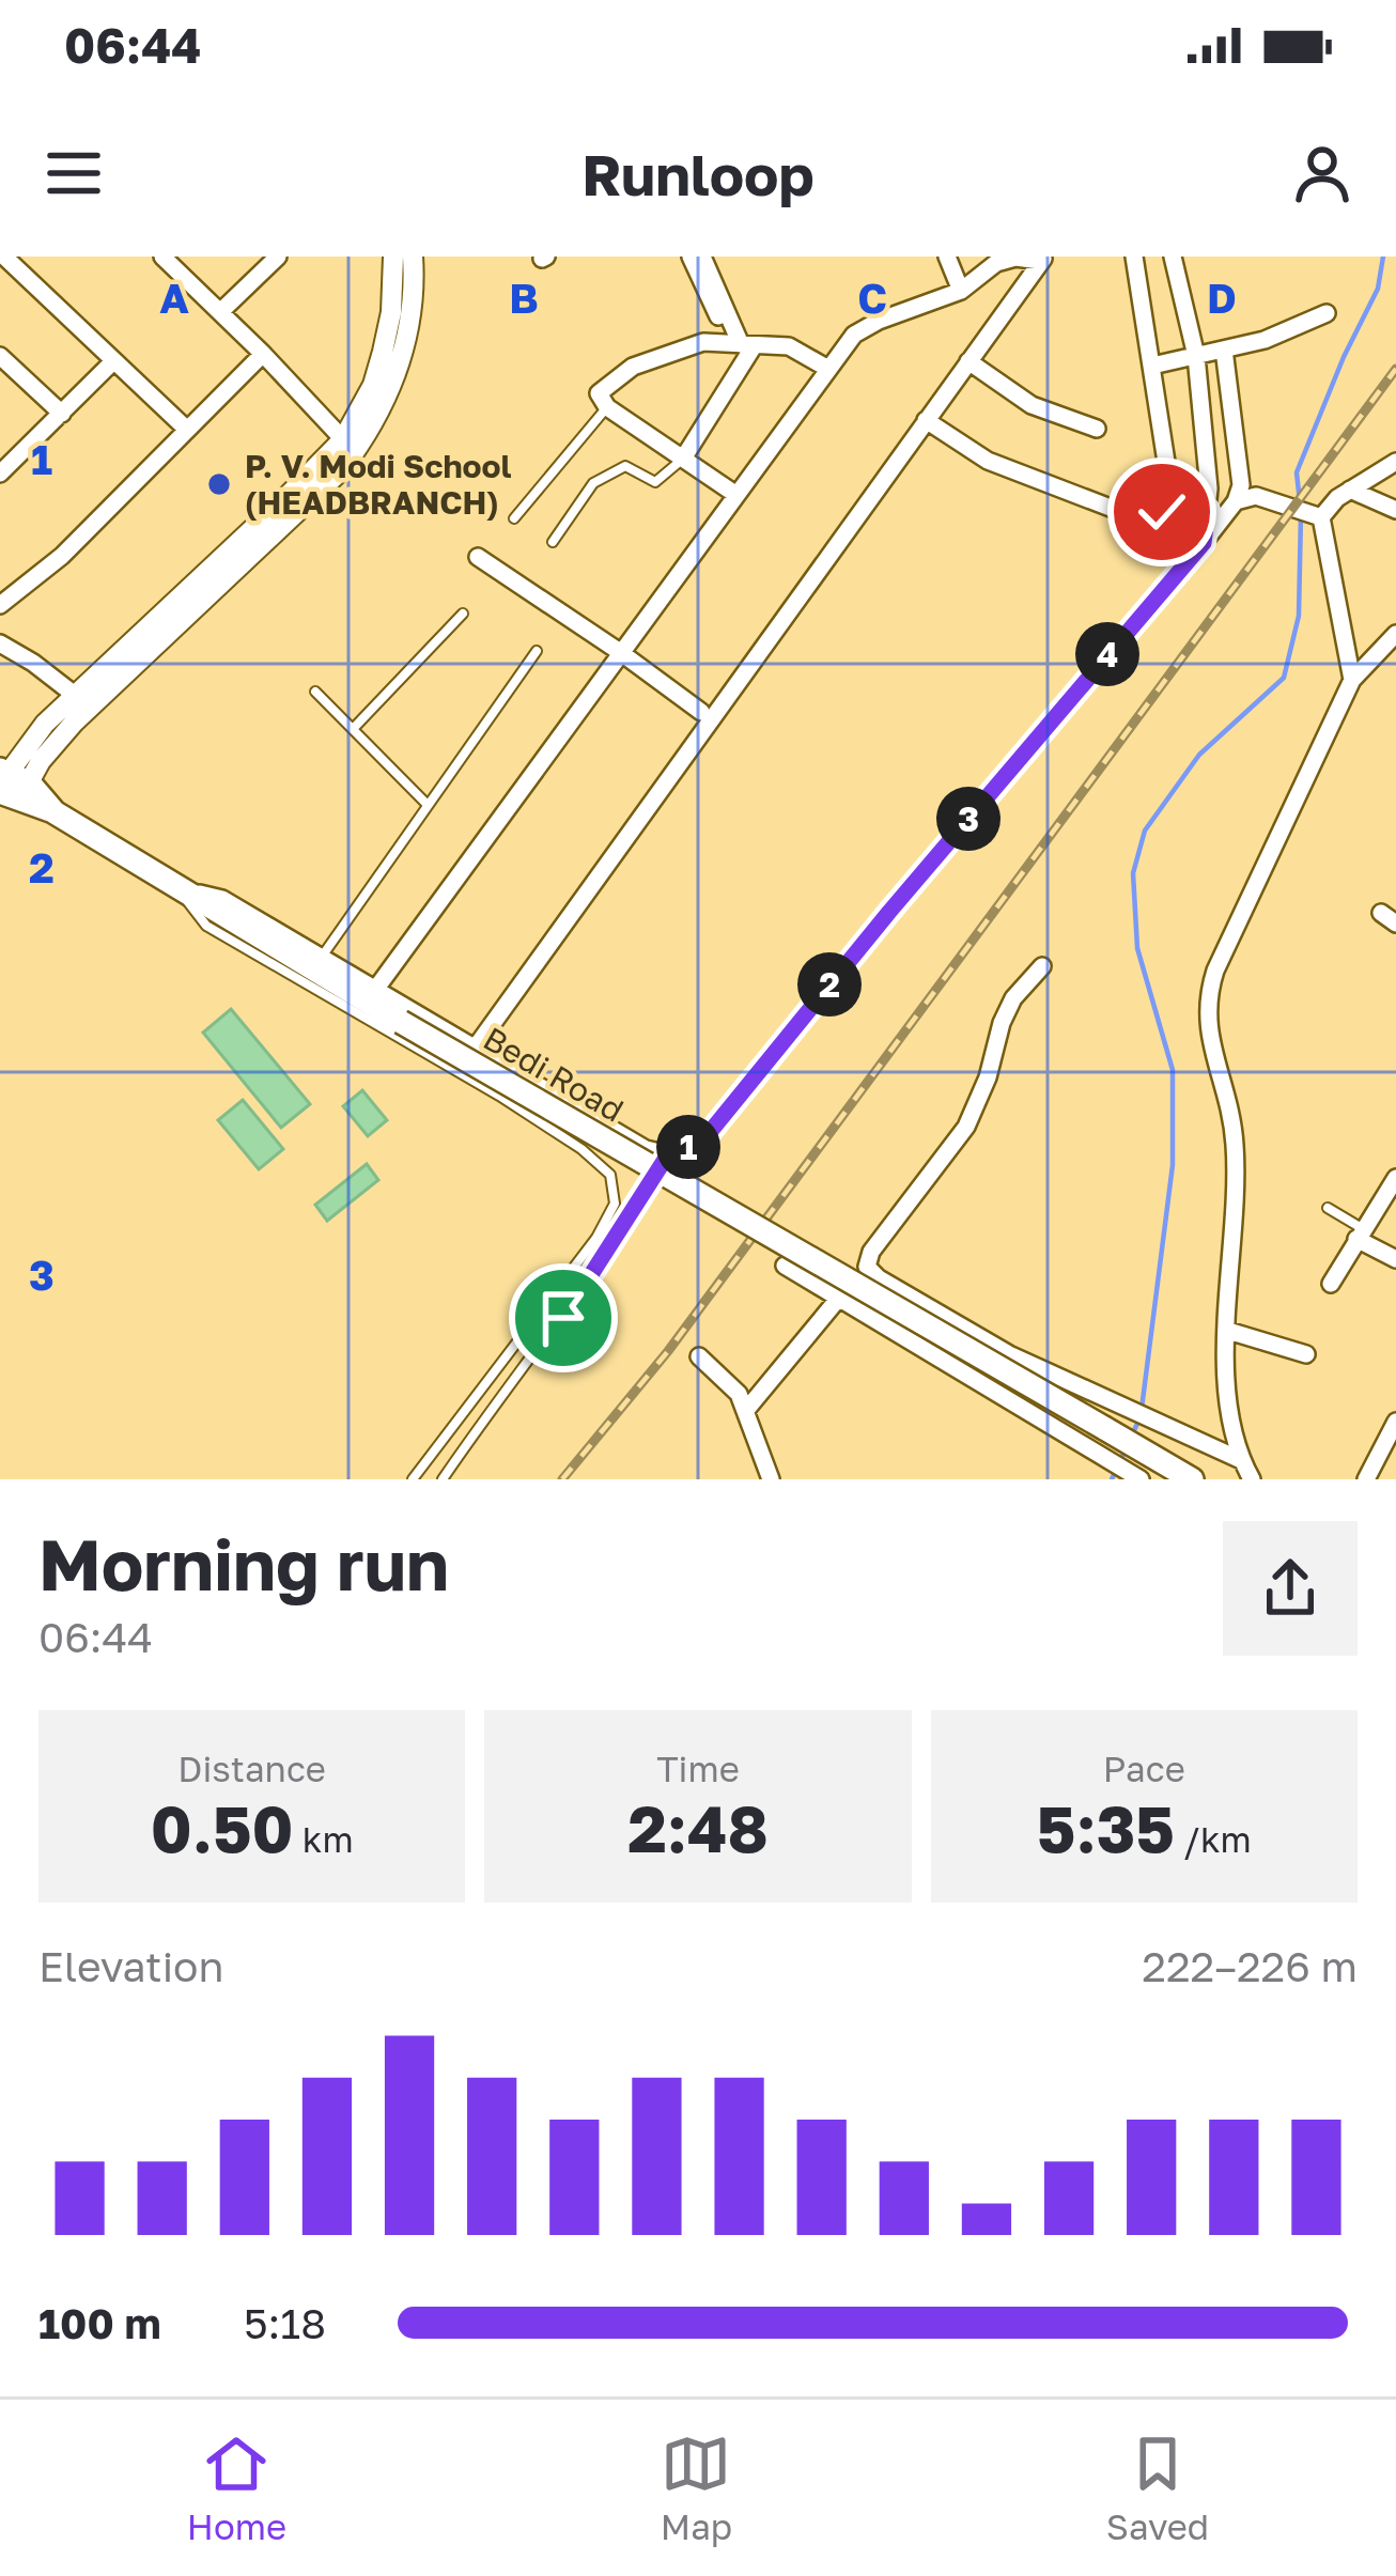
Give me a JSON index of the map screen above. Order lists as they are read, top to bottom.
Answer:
{
  "streets": {
    "main road": ["Bedi Road"]
  },
  "places": ["P. V. Modi School (HEADBRANCH)"],
  "page": {
    "status": "06:44",
    "header": "Runloop",
    "pins": [
      "4",
      "3",
      "2",
      "1"
    ],
    "heading": ["Morning run", "06:44"],
    "stats": [
      ["Distance", "0.50 km"],
      ["Time", "2:48"],
      ["Pace", "5:35 /km"]
    ],
    "chart": ["Elevation", "222–226 m"],
    "list": [
      {
        "name": "100 m",
        "note": "5:18"
      }
    ],
    "tabs": ["Home", "Map", "Saved"]
  },
  "grid": {
    "columns": [
      "A",
      "B",
      "C",
      "D"
    ],
    "rows": ["1", "2", "3"]
  }
}
